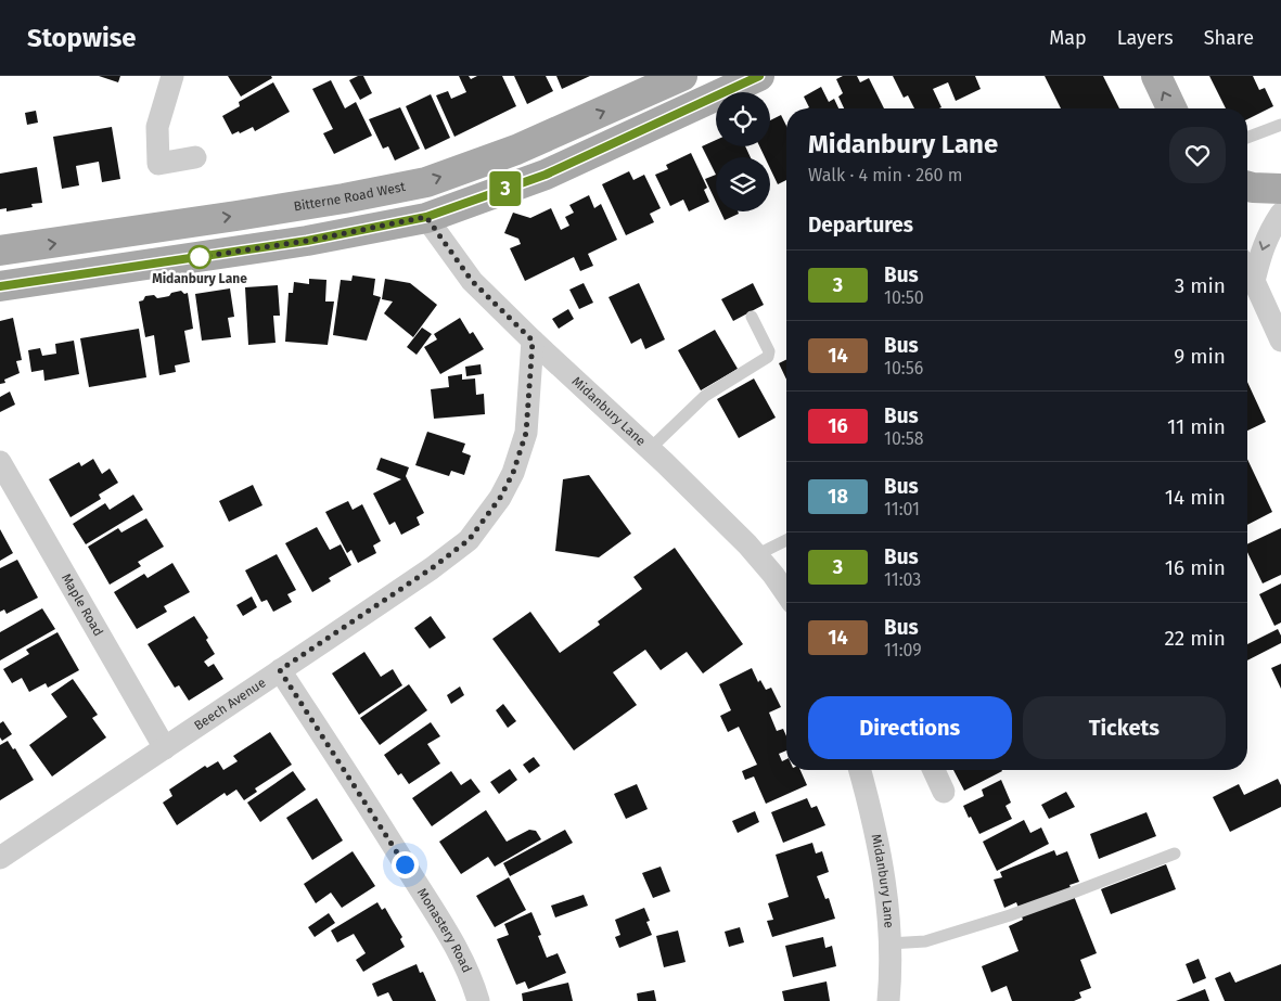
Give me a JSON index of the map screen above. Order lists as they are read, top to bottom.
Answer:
{
  "streets": {
    "main road": ["Bitterne Road West"],
    "street": [
      "Midanbury Lane",
      "Maple Road",
      "Beech Avenue",
      "Monastery Road"
    ]
  },
  "crossings": [
    ["Midanbury Lane", "Beech Avenue"],
    ["Maple Road", "Beech Avenue"],
    ["Beech Avenue", "Monastery Road"]
  ],
  "places": ["Midanbury Lane"],
  "lines": ["bus line 3"],
  "page": {
    "header": "Stopwise",
    "nav": ["Map", "Layers", "Share"],
    "on_map": "3",
    "heading": [
      ["Midanbury Lane", "Walk · 4 min · 260 m"],
      "Departures"
    ],
    "list": [
      {
        "mark": "3",
        "name": "Bus",
        "note": "10:50",
        "value": "3 min"
      },
      {
        "mark": "14",
        "name": "Bus",
        "note": "10:56",
        "value": "9 min"
      },
      {
        "mark": "16",
        "name": "Bus",
        "note": "10:58",
        "value": "11 min"
      },
      {
        "mark": "18",
        "name": "Bus",
        "note": "11:01",
        "value": "14 min"
      },
      {
        "mark": "3",
        "name": "Bus",
        "note": "11:03",
        "value": "16 min"
      },
      {
        "mark": "14",
        "name": "Bus",
        "note": "11:09",
        "value": "22 min"
      }
    ],
    "buttons": ["Directions", "Tickets"]
  }
}
